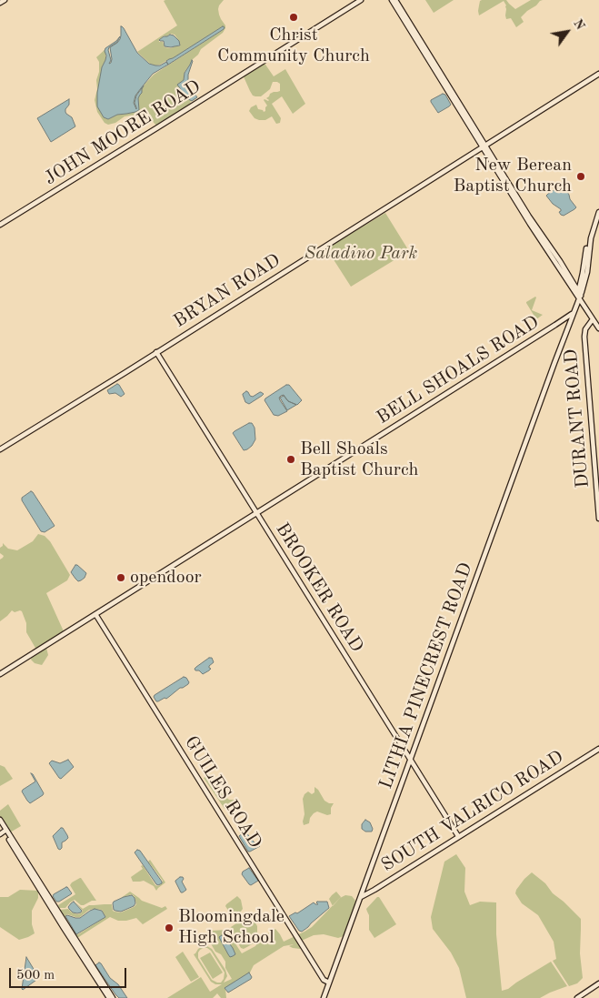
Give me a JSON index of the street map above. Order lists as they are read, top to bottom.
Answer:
{
  "streets": {
    "street": [
      "JOHN MOORE ROAD",
      "BRYAN ROAD",
      "BELL SHOALS ROAD",
      "DURANT ROAD",
      "BROOKER ROAD",
      "LITHIA PINECREST ROAD",
      "GUILES ROAD",
      "SOUTH VALRICO ROAD"
    ]
  },
  "crossings": [
    ["BRYAN ROAD", "BROOKER ROAD"],
    ["BELL SHOALS ROAD", "BROOKER ROAD"],
    ["BELL SHOALS ROAD", "LITHIA PINECREST ROAD"],
    ["BELL SHOALS ROAD", "GUILES ROAD"],
    ["BROOKER ROAD", "LITHIA PINECREST ROAD"],
    ["BROOKER ROAD", "SOUTH VALRICO ROAD"],
    ["LITHIA PINECREST ROAD", "GUILES ROAD"],
    ["LITHIA PINECREST ROAD", "SOUTH VALRICO ROAD"]
  ],
  "parks": ["Saladino Park"],
  "places": [
    "Christ Community Church",
    "New Berean Baptist Church",
    "Bell Shoals Baptist Church",
    "opendoor",
    "Bloomingdale High School"
  ],
  "scale_bar": "500 m",
  "north": "top right"
}
